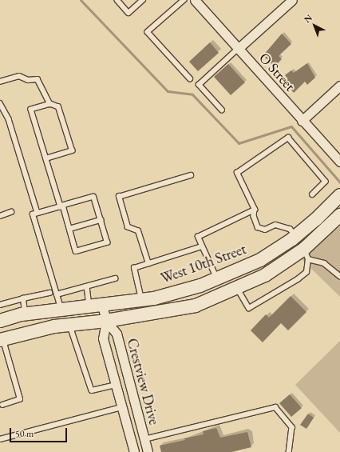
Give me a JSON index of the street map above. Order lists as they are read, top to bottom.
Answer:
{
  "streets": {
    "main road": ["West 10th Street"],
    "street": ["O Street", "Crestview Drive"]
  },
  "crossings": [
    ["West 10th Street", "Crestview Drive"]
  ],
  "scale_bar": "50 m",
  "north": "top left"
}
